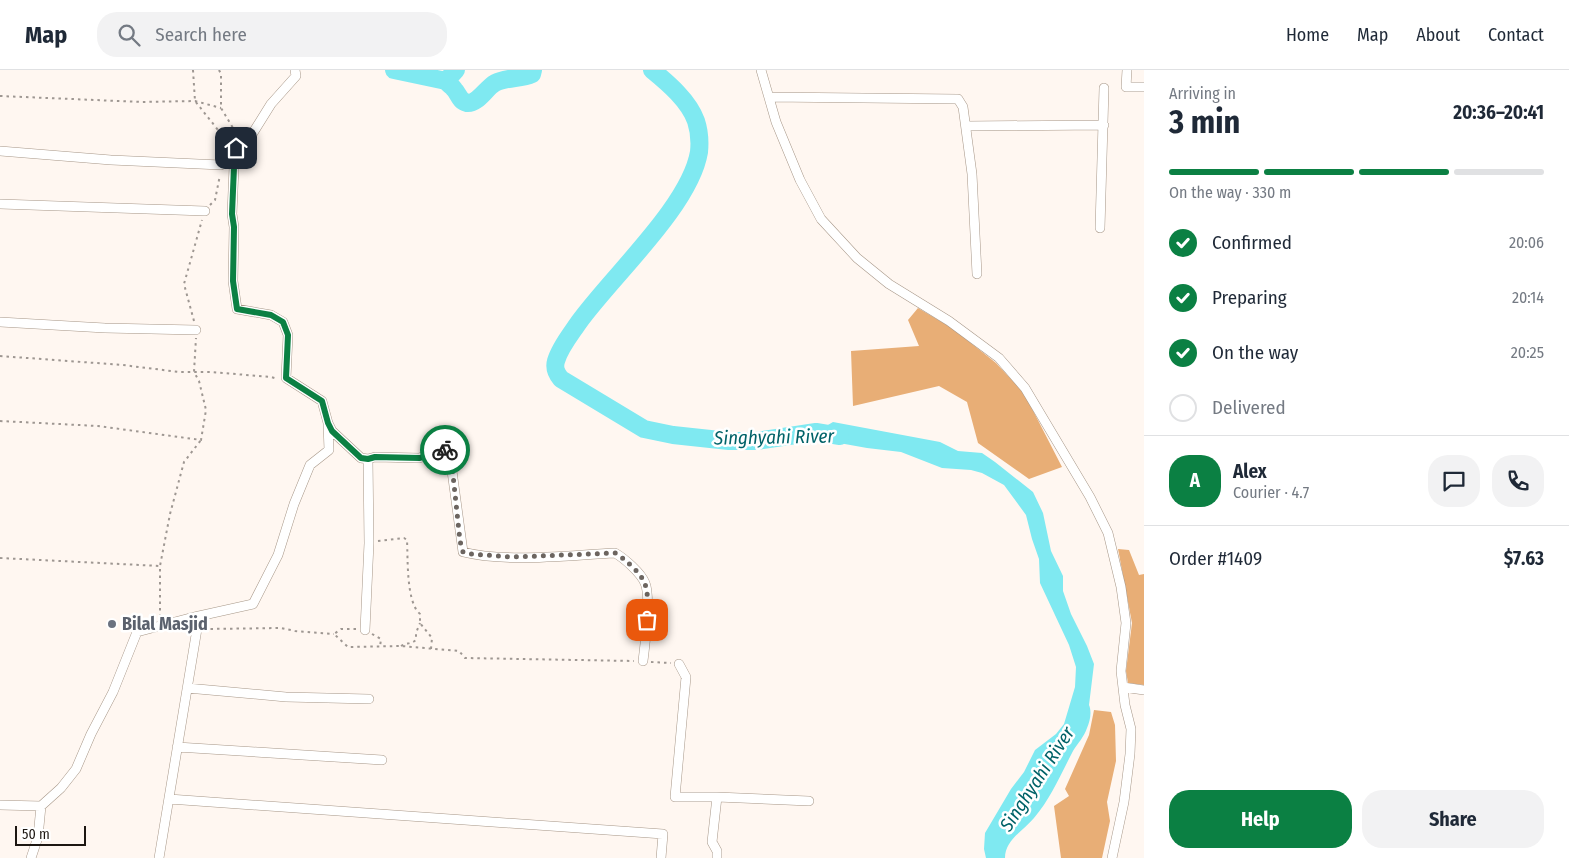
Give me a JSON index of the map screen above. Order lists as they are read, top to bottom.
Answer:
{
  "water": ["Singhyahi River"],
  "places": ["Bilal Masjid"],
  "scale_bar": "50 m",
  "page": {
    "header": "Map",
    "search": "Search here",
    "nav": [
      "Home",
      "Map",
      "About",
      "Contact"
    ],
    "heading": ["3 min", "Arriving in", "20:36–20:41"],
    "panel": [
      "Alex",
      "Courier · 4.7",
      "Order #1409",
      "$7.63"
    ],
    "bar": "On the way · 330 m",
    "list": [
      ["Confirmed", "20:06"],
      ["Preparing", "20:14"],
      ["On the way", "20:25"],
      "Delivered"
    ],
    "round": "A",
    "buttons": ["Help", "Share"],
    "scale": "50 m"
  }
}
